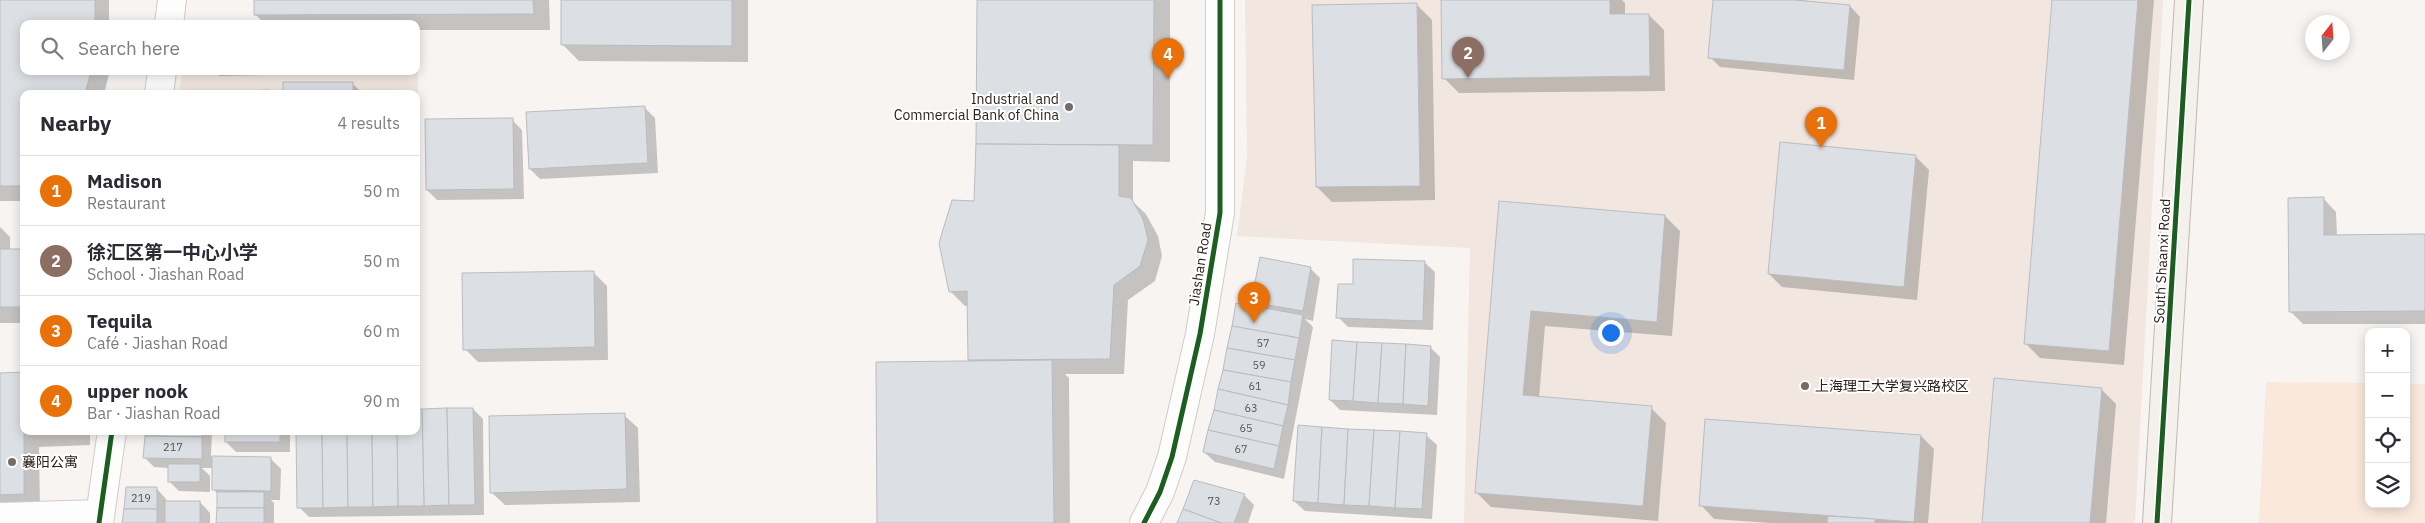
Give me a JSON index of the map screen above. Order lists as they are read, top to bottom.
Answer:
{
  "streets": {
    "main road": ["South Shaanxi Road"],
    "street": ["Jiashan Road"]
  },
  "places": ["Industrial and Commercial Bank of China", "上海理工大学复兴路校区", "襄阳公寓"],
  "house_numbers": [
    "57",
    "59",
    "61",
    "63",
    "65",
    "217",
    "67",
    "219",
    "73"
  ],
  "north": "top",
  "page": {
    "search": "Search here",
    "pins": [
      "2",
      "4",
      "1",
      "3"
    ],
    "heading": ["Nearby", "4 results"],
    "list": [
      {
        "mark": "1",
        "name": "Madison",
        "note": "Restaurant",
        "value": "50 m"
      },
      {
        "mark": "2",
        "name": "徐汇区第一中心小学",
        "note": "School · Jiashan Road",
        "value": "50 m"
      },
      {
        "mark": "3",
        "name": "Tequila",
        "note": "Café · Jiashan Road",
        "value": "60 m"
      },
      {
        "mark": "4",
        "name": "upper nook",
        "note": "Bar · Jiashan Road",
        "value": "90 m"
      }
    ],
    "map_buttons": ["+", "−"]
  }
}
